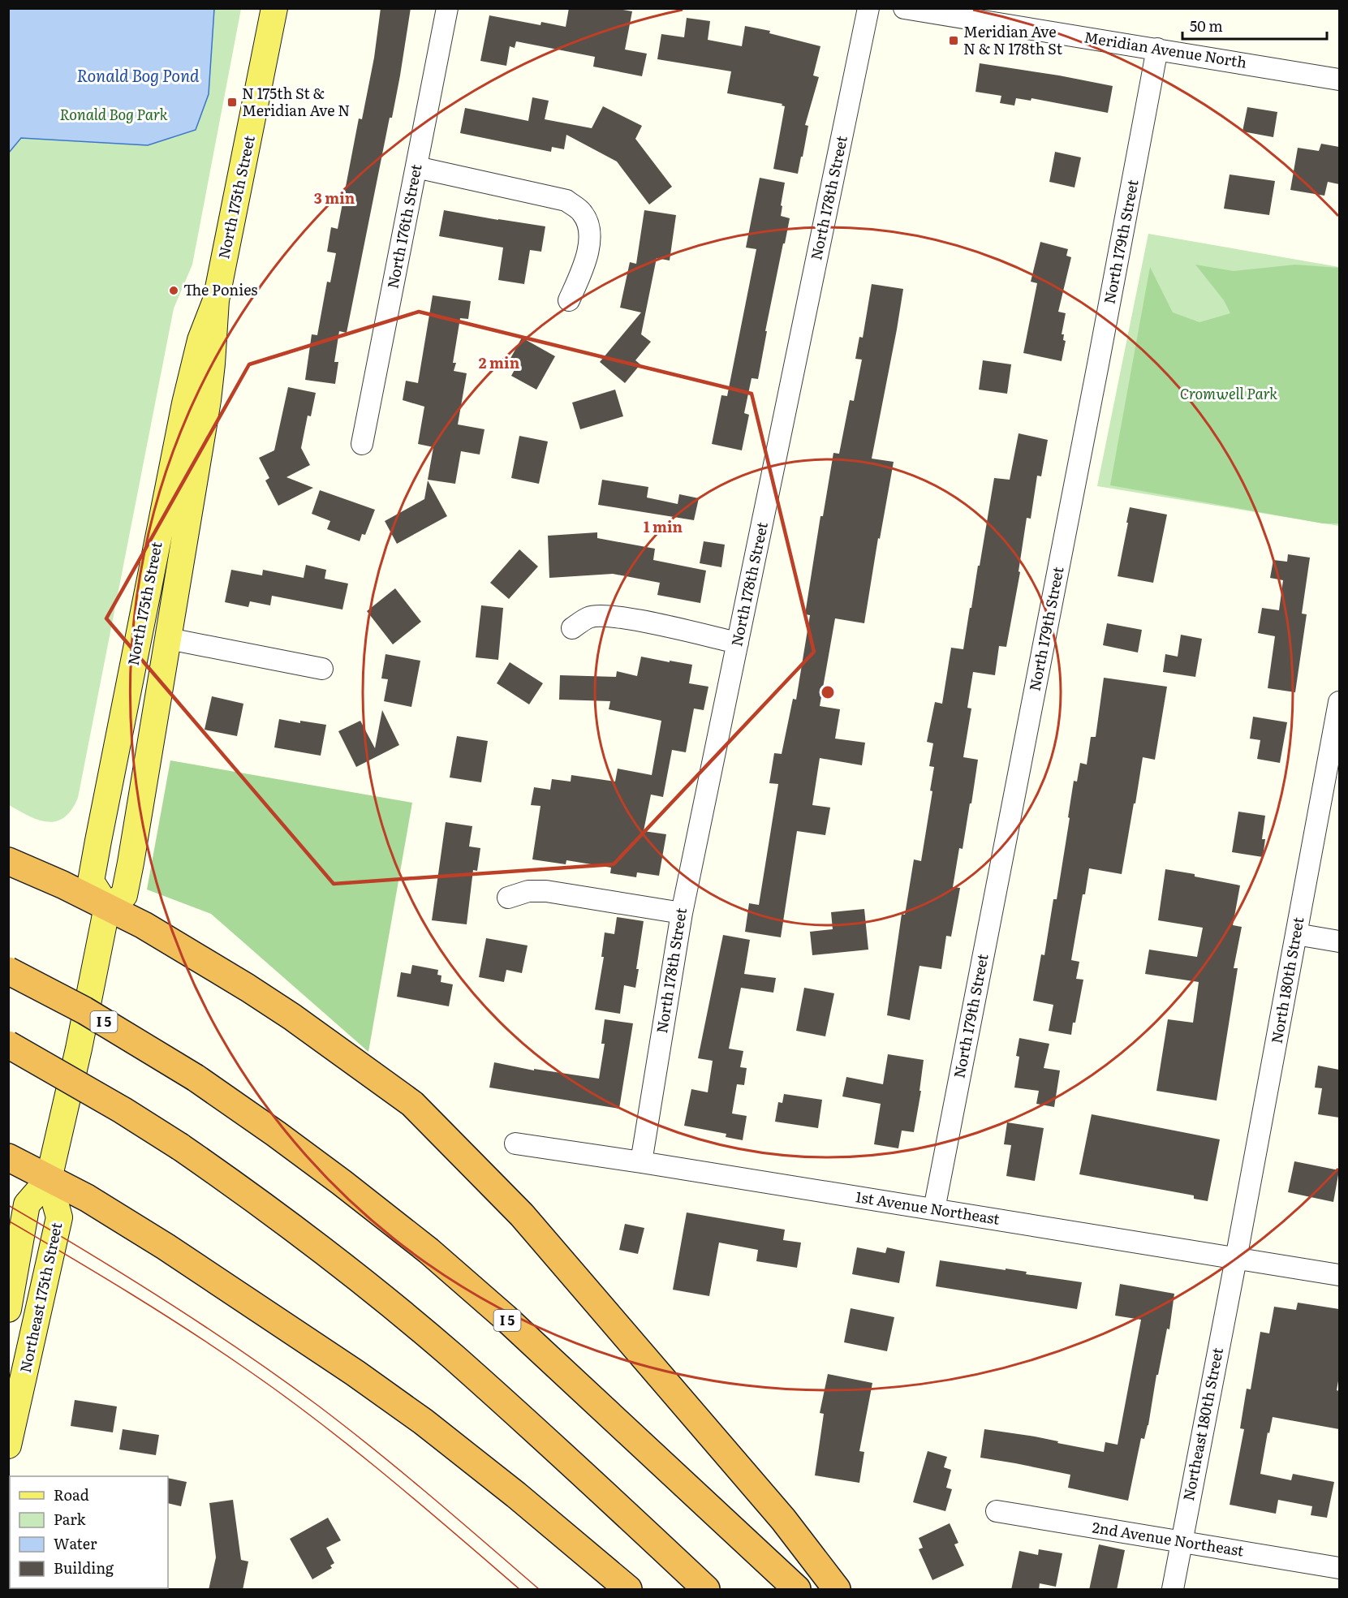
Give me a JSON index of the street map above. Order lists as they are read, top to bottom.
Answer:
{
  "streets": {
    "highway": ["I 5"],
    "main road": ["North 175th Street", "Northeast 175th Street"],
    "street": [
      "Meridian Avenue North",
      "North 178th Street",
      "North 176th Street",
      "North 179th Street",
      "North 180th Street",
      "1st Avenue Northeast",
      "Northeast 180th Street",
      "2nd Avenue Northeast"
    ]
  },
  "crossings": [
    ["Meridian Avenue North", "North 179th Street"],
    ["North 175th Street", "Northeast 175th Street"],
    ["North 178th Street", "1st Avenue Northeast"],
    ["North 179th Street", "1st Avenue Northeast"],
    ["North 180th Street", "1st Avenue Northeast"],
    ["North 180th Street", "Northeast 180th Street"],
    ["1st Avenue Northeast", "Northeast 180th Street"],
    ["Northeast 180th Street", "2nd Avenue Northeast"]
  ],
  "water": ["Ronald Bog Pond"],
  "parks": ["Ronald Bog Park", "Cromwell Park"],
  "places": {
    "transit": ["Meridian Ave N & N 178th St", "N 175th St & Meridian Ave N"],
    "other": ["The Ponies"]
  },
  "legend": [
    "Road",
    "Park",
    "Water",
    "Building"
  ],
  "scale_bar": "50 m",
  "rings": ["3 min", "2 min", "1 min"]
}
